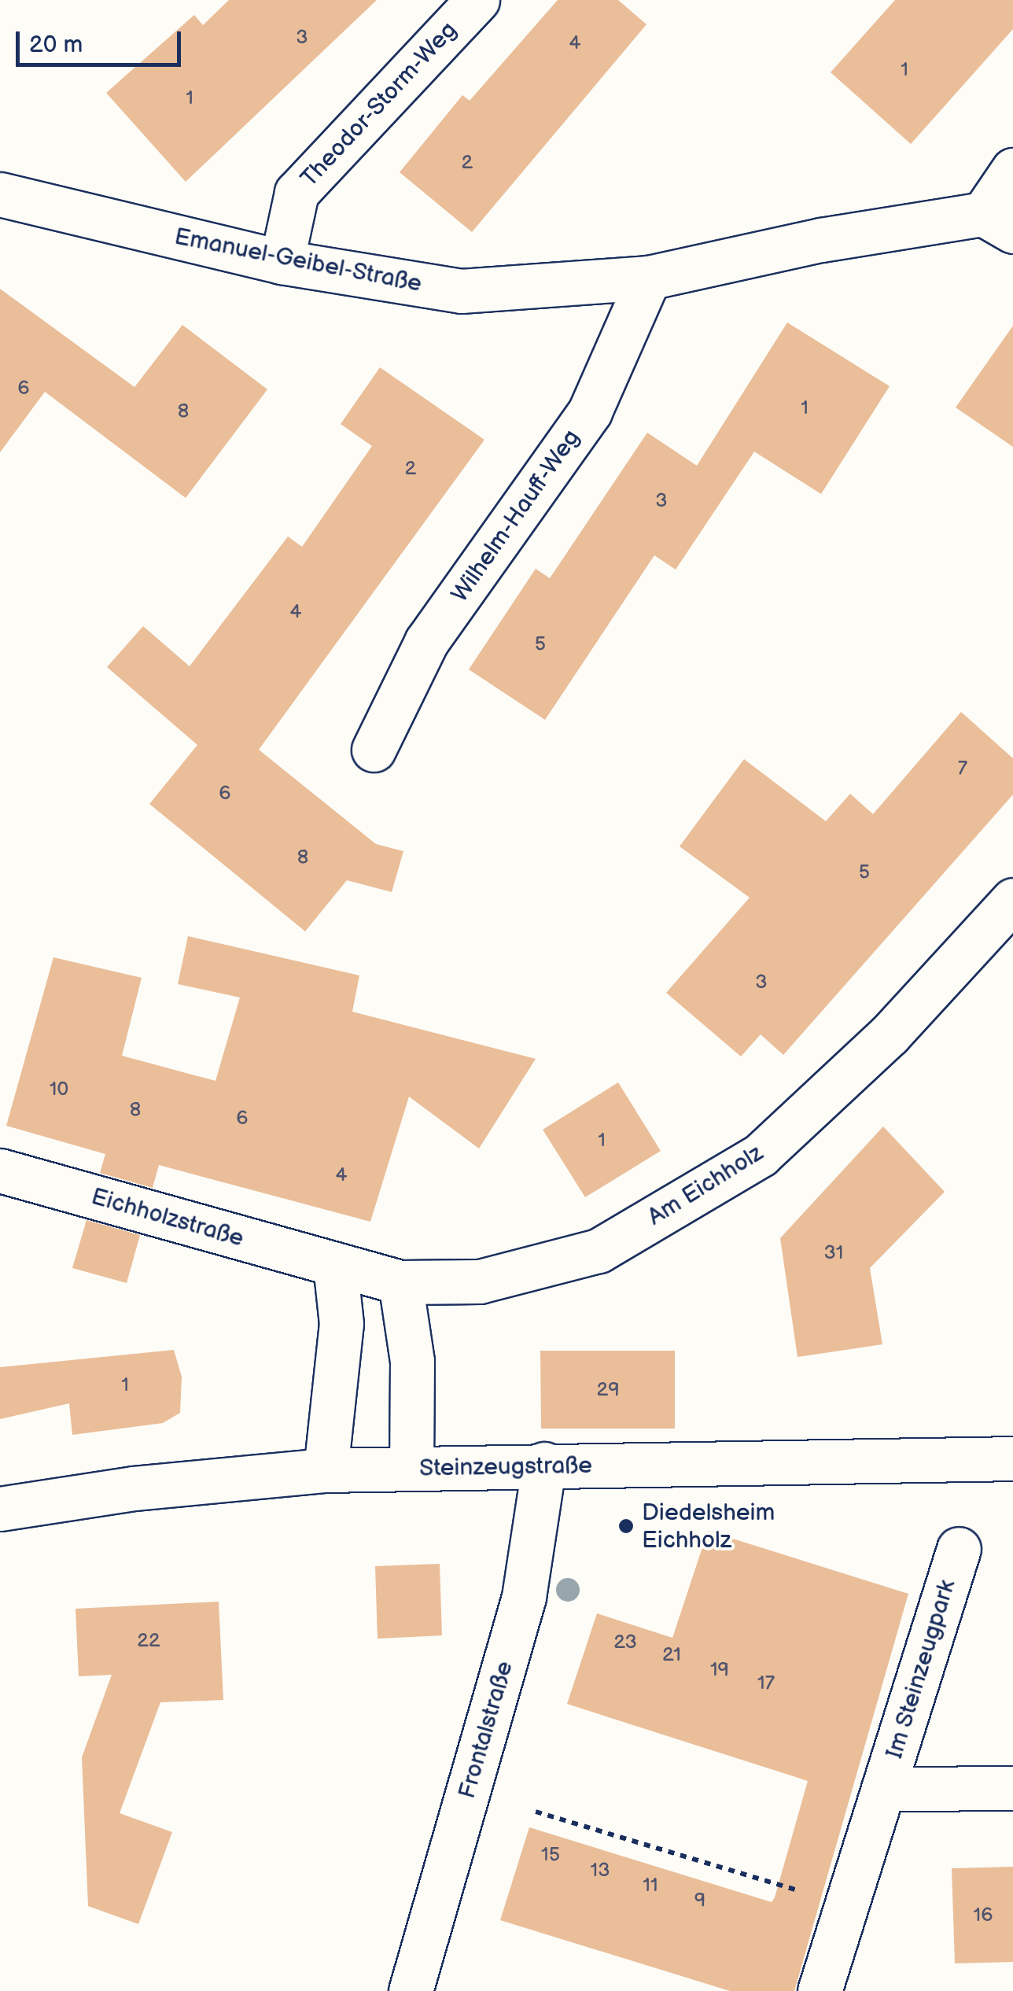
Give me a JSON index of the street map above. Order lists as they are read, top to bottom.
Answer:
{
  "streets": {
    "street": [
      "Theodor-Storm-Weg",
      "Emanuel-Geibel-Straße",
      "Wilhelm-Hauff-Weg",
      "Am Eichholz",
      "Eichholzstraße",
      "Steinzeugstraße",
      "Im Steinzeugpark",
      "Frontalstraße"
    ]
  },
  "crossings": [
    ["Theodor-Storm-Weg", "Emanuel-Geibel-Straße"],
    ["Emanuel-Geibel-Straße", "Wilhelm-Hauff-Weg"],
    ["Am Eichholz", "Eichholzstraße"],
    ["Steinzeugstraße", "Frontalstraße"]
  ],
  "places": ["Diedelsheim Eichholz"],
  "house_numbers": [
    "3",
    "4",
    "1",
    "1",
    "2",
    "6",
    "1",
    "8",
    "2",
    "3",
    "4",
    "5",
    "7",
    "6",
    "8",
    "5",
    "3",
    "10",
    "8",
    "6",
    "1",
    "4",
    "31",
    "1",
    "29",
    "22",
    "23",
    "21",
    "19",
    "17",
    "15",
    "13",
    "11",
    "9",
    "16"
  ],
  "scale_bar": "20 m"
}
